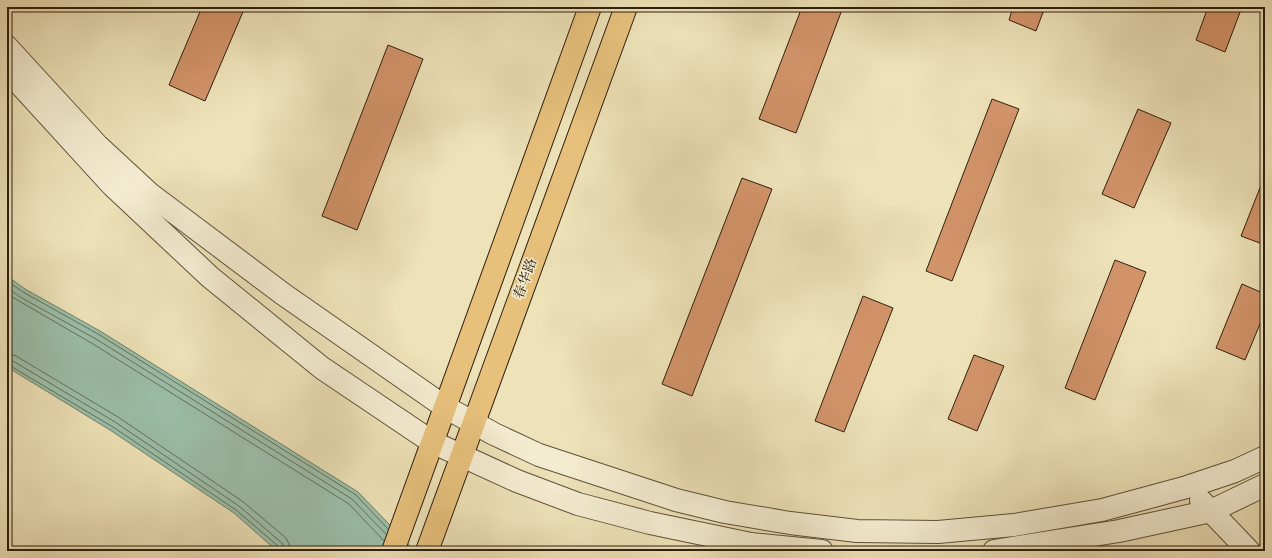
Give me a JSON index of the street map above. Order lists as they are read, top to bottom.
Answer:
{
  "streets": {
    "main road": ["春华路"]
  }
}
